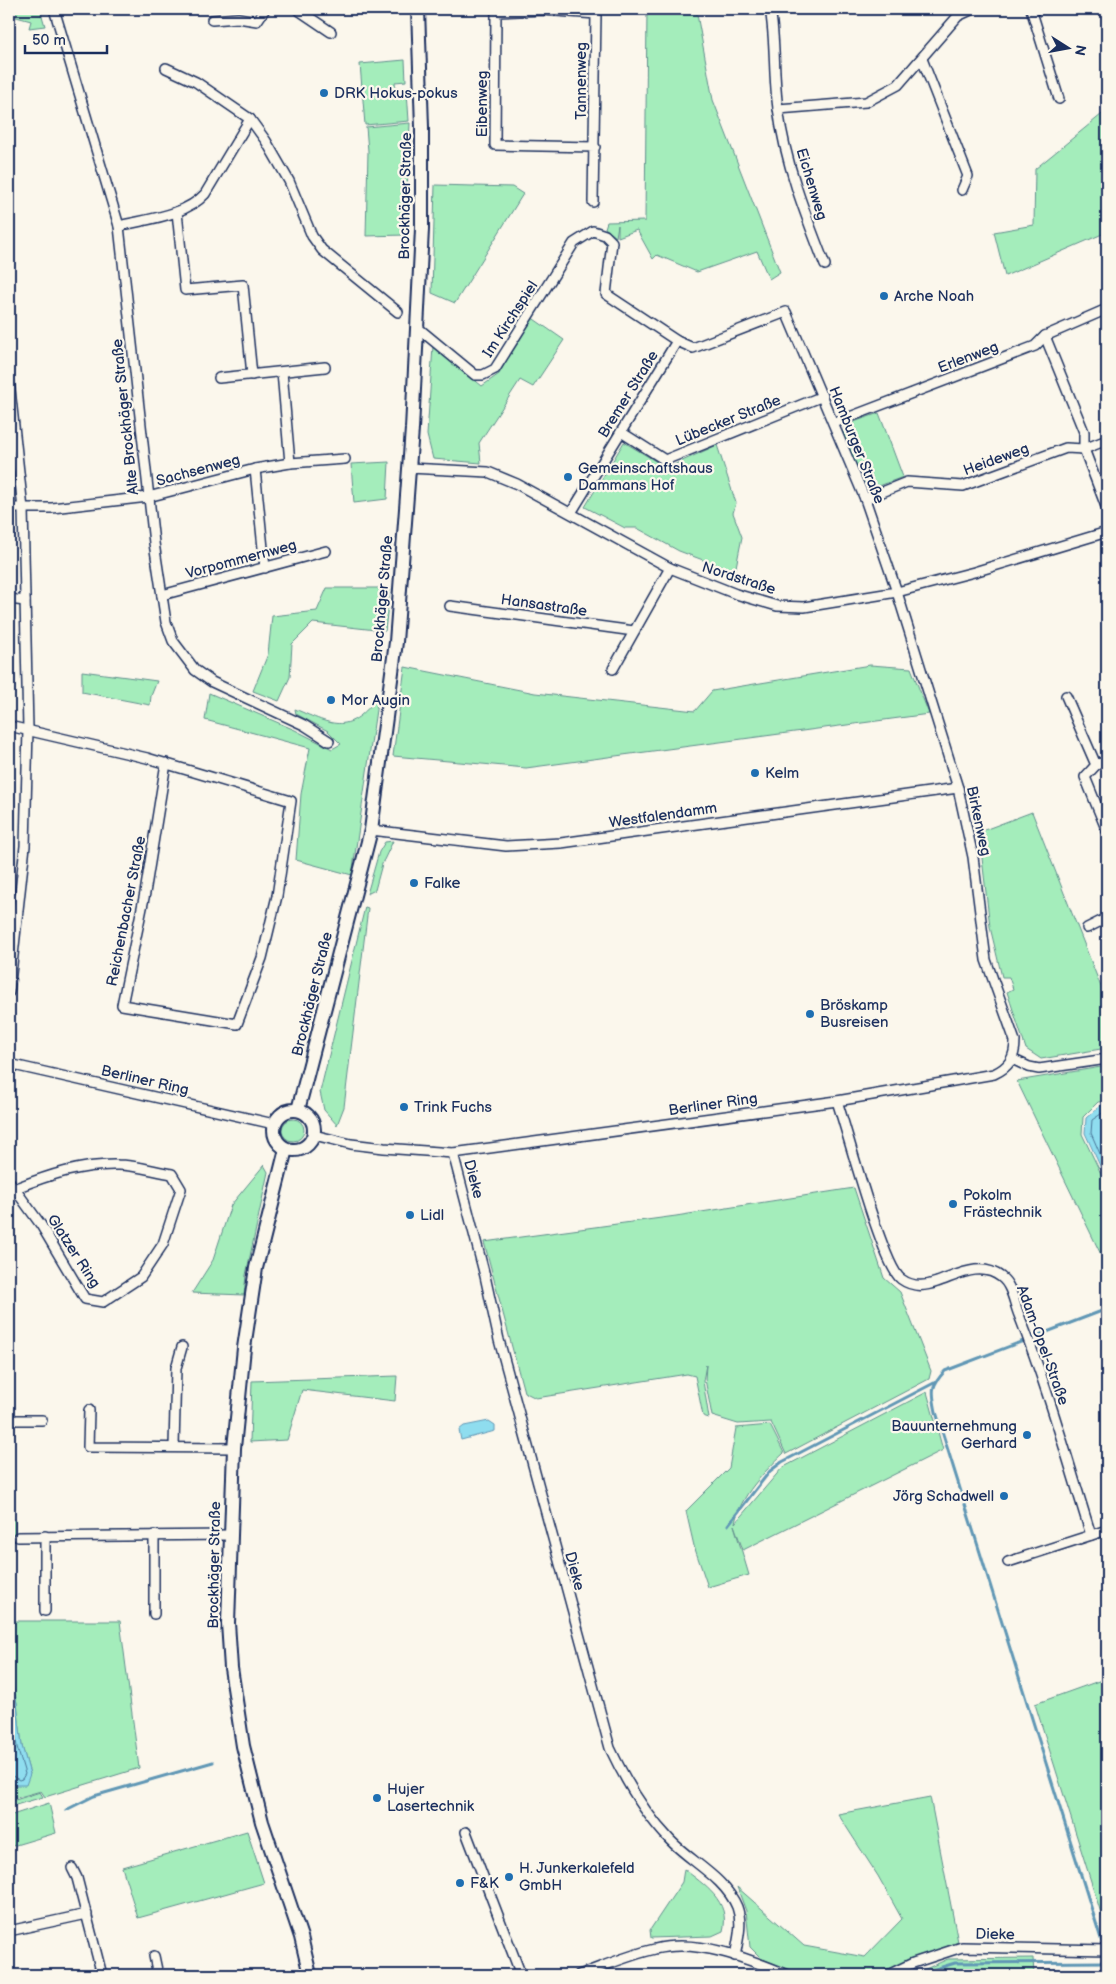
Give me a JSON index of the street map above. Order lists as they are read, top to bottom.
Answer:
{
  "streets": {
    "street": [
      "Tannenweg",
      "Eibenweg",
      "Eichenweg",
      "Brockhäger Straße",
      "Im Kirchspiel",
      "Erlenweg",
      "Bremer Straße",
      "Alte Brockhäger Straße",
      "Lübecker Straße",
      "Hamburger Straße",
      "Heideweg",
      "Sachsenweg",
      "Vorpommernweg",
      "Nordstraße",
      "Hansastraße",
      "Westfalendamm",
      "Birkenweg",
      "Reichenbacher Straße",
      "Berliner Ring",
      "Dieke",
      "Glatzer Ring",
      "Adam-Opel-Straße"
    ]
  },
  "crossings": [
    ["Tannenweg", "Eibenweg"],
    ["Brockhäger Straße", "Im Kirchspiel"],
    ["Brockhäger Straße", "Nordstraße"],
    ["Brockhäger Straße", "Westfalendamm"],
    ["Brockhäger Straße", "Berliner Ring"],
    ["Im Kirchspiel", "Bremer Straße"],
    ["Erlenweg", "Hamburger Straße"],
    ["Bremer Straße", "Lübecker Straße"],
    ["Bremer Straße", "Hamburger Straße"],
    ["Bremer Straße", "Nordstraße"],
    ["Alte Brockhäger Straße", "Sachsenweg"],
    ["Alte Brockhäger Straße", "Vorpommernweg"],
    ["Lübecker Straße", "Hamburger Straße"],
    ["Hamburger Straße", "Heideweg"],
    ["Hamburger Straße", "Nordstraße"],
    ["Hamburger Straße", "Birkenweg"],
    ["Sachsenweg", "Vorpommernweg"],
    ["Nordstraße", "Birkenweg"],
    ["Westfalendamm", "Birkenweg"],
    ["Birkenweg", "Berliner Ring"],
    ["Berliner Ring", "Dieke"],
    ["Berliner Ring", "Adam-Opel-Straße"]
  ],
  "places": [
    "DRK Hokus-pokus",
    "Arche Noah",
    "Gemeinschaftshaus Dammans Hof",
    "Mor Augin",
    "Kelm",
    "Falke",
    "Bröskamp Busreisen",
    "Trink Fuchs",
    "Pokolm Frästechnik",
    "Lidl",
    "Bauunternehmung Gerhard",
    "Jörg Schadwell",
    "Hujer Lasertechnik",
    "H. Junkerkalefeld GmbH",
    "F&K"
  ],
  "scale_bar": "50 m",
  "north": "right"
}
